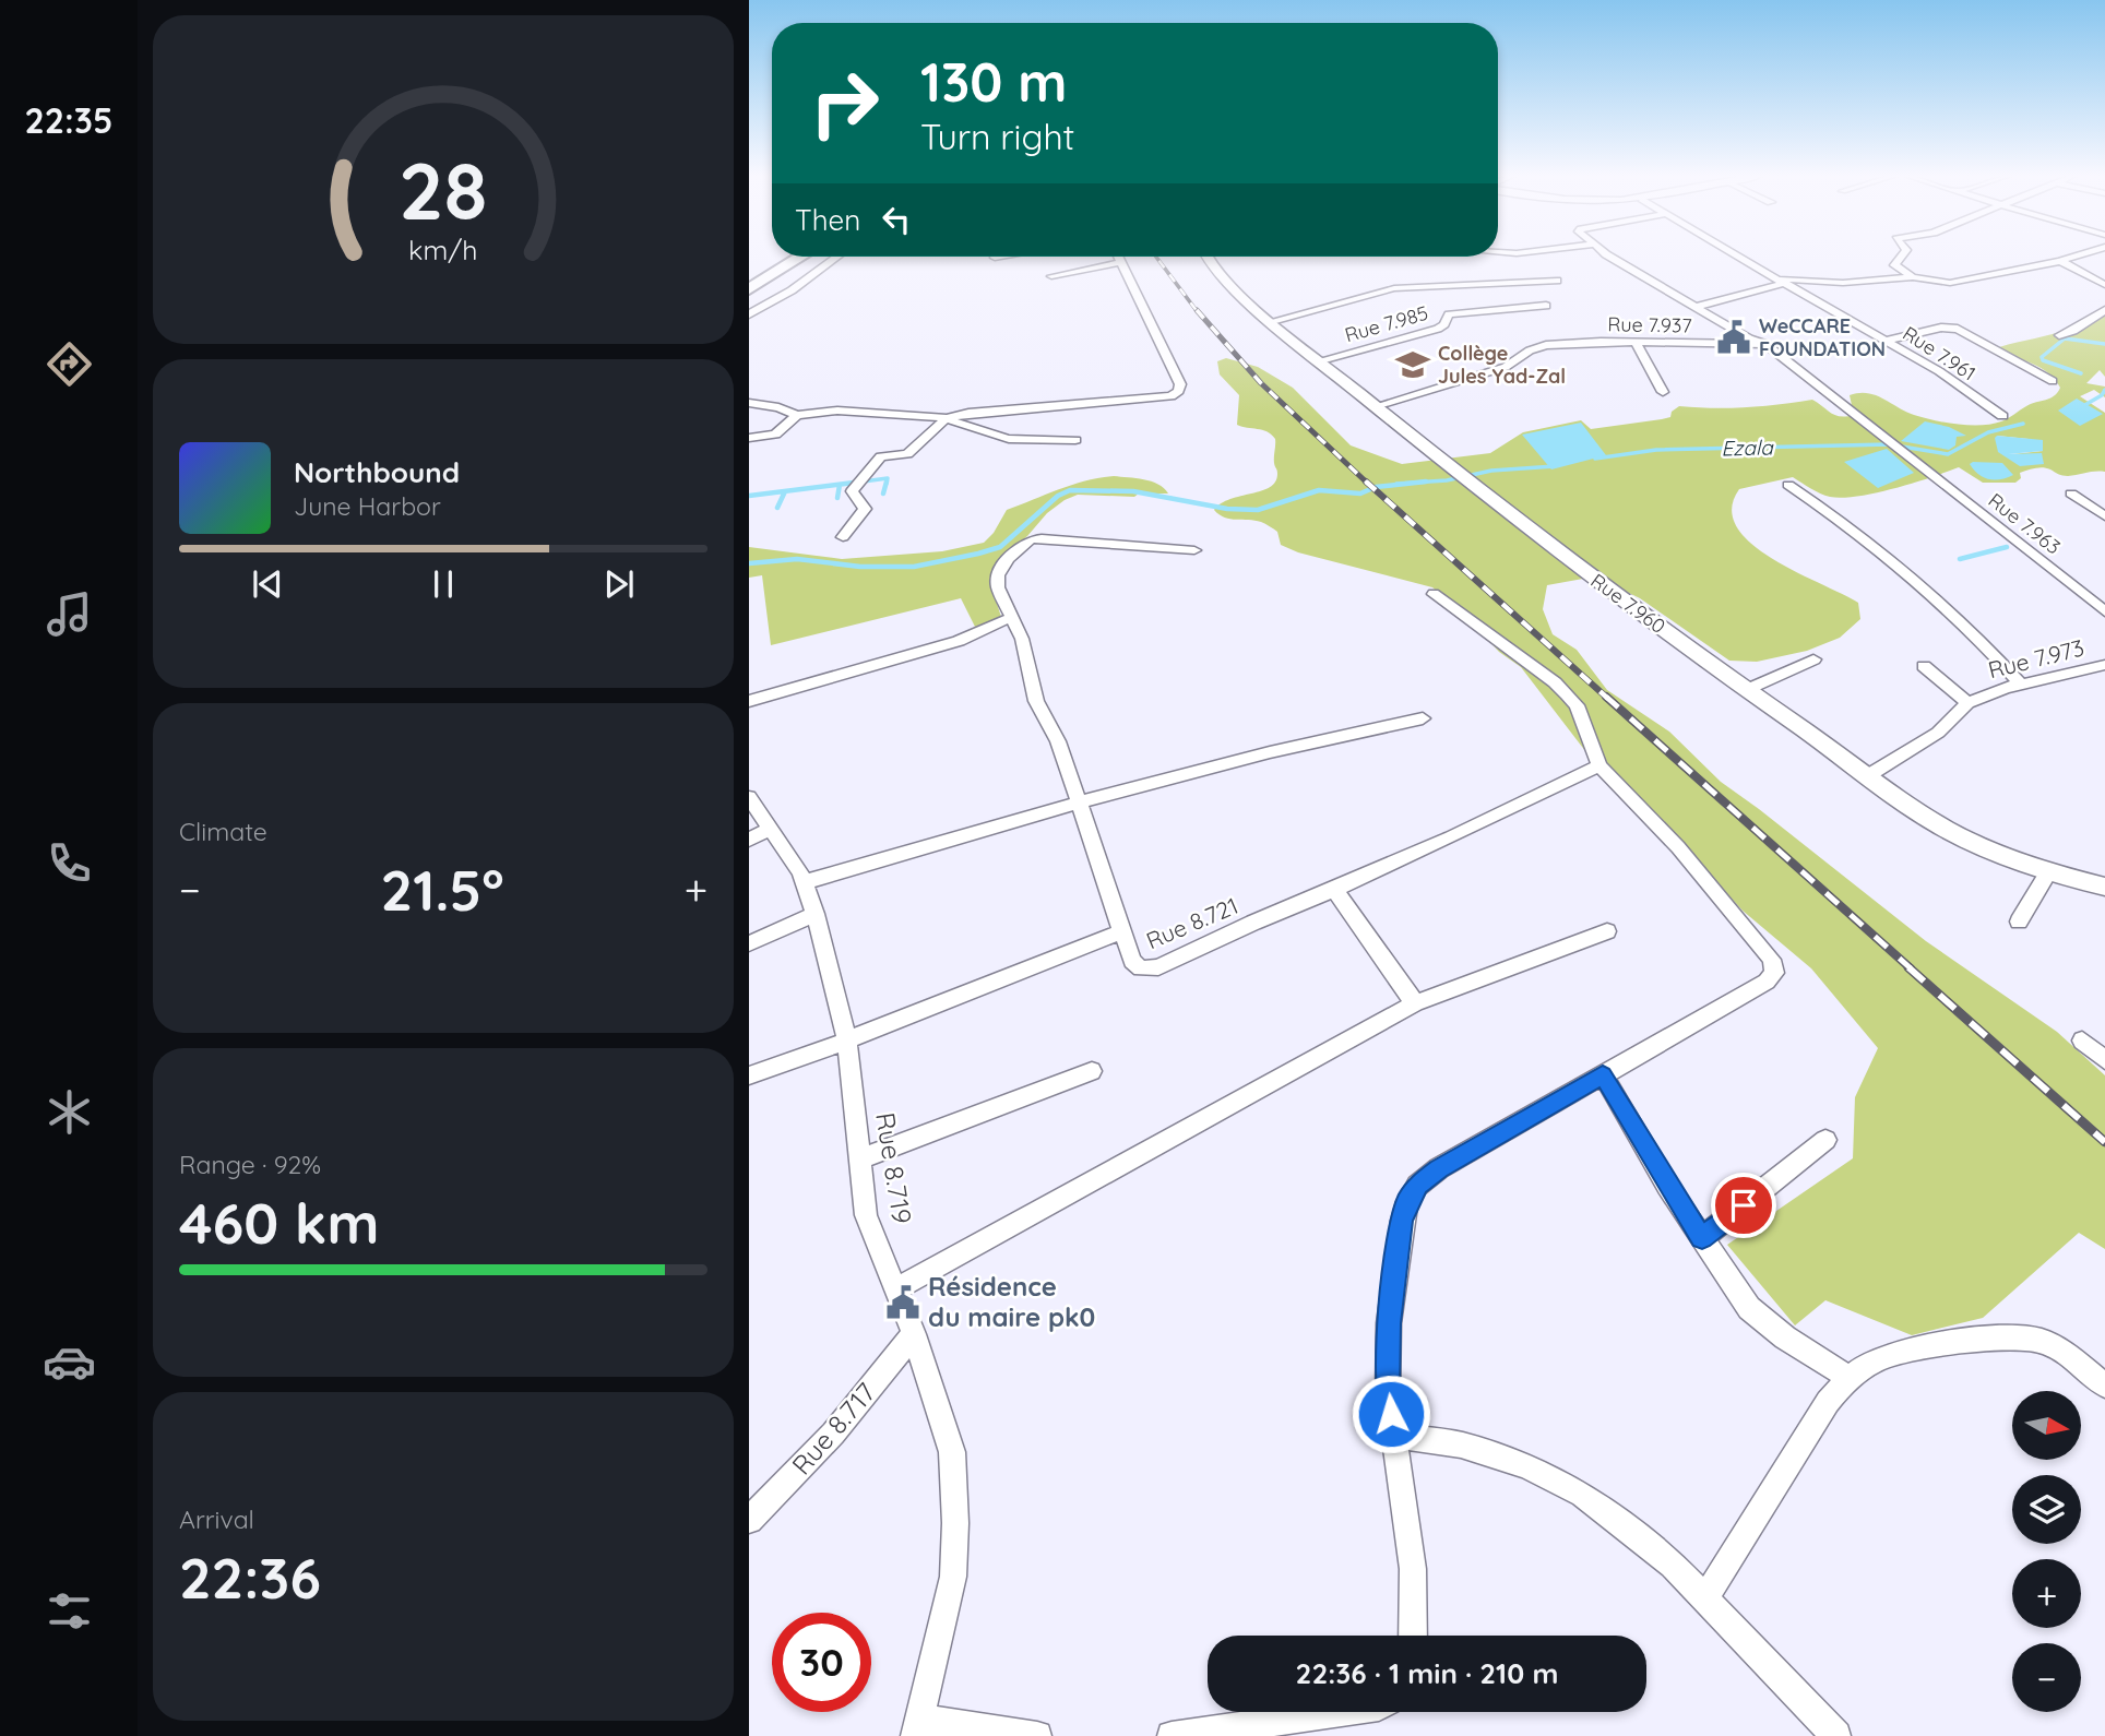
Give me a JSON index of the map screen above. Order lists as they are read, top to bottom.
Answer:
{
  "streets": {
    "street": [
      "Rue 7.985",
      "Rue 7.937",
      "Rue 7.961",
      "Rue 7.963",
      "Rue 7.960",
      "Rue 7.973",
      "Rue 8.721",
      "Rue 8.719",
      "Rue 8.717"
    ]
  },
  "crossings": [
    ["Rue 7.985", "Rue 7.960"],
    ["Rue 7.937", "Rue 7.963"],
    ["Rue 7.937", "Rue 7.960"],
    ["Rue 7.960", "Rue 7.973"],
    ["Rue 8.719", "Rue 8.717"]
  ],
  "water": ["Ezala"],
  "places": {
    "public building": ["WeCCARE FOUNDATION", "Résidence du maire pk0"],
    "school or university": ["Collège Jules Yad-Zal"]
  },
  "north": "right",
  "page": {
    "tabs": "22:35",
    "turn": ["130 m", "Turn right"],
    "then": "Then",
    "song": ["Northbound", "June Harbor"],
    "tile": [
      "Climate",
      ["Range · 92%", "460 km"],
      ["Arrival", "22:36"]
    ],
    "heat": ["−", "21.5°", "+"],
    "map_buttons": ["+", "−"],
    "limit": "30",
    "trip": "22:36 · 1 min · 210 m",
    "gauge": ["28", "km/h"]
  }
}
